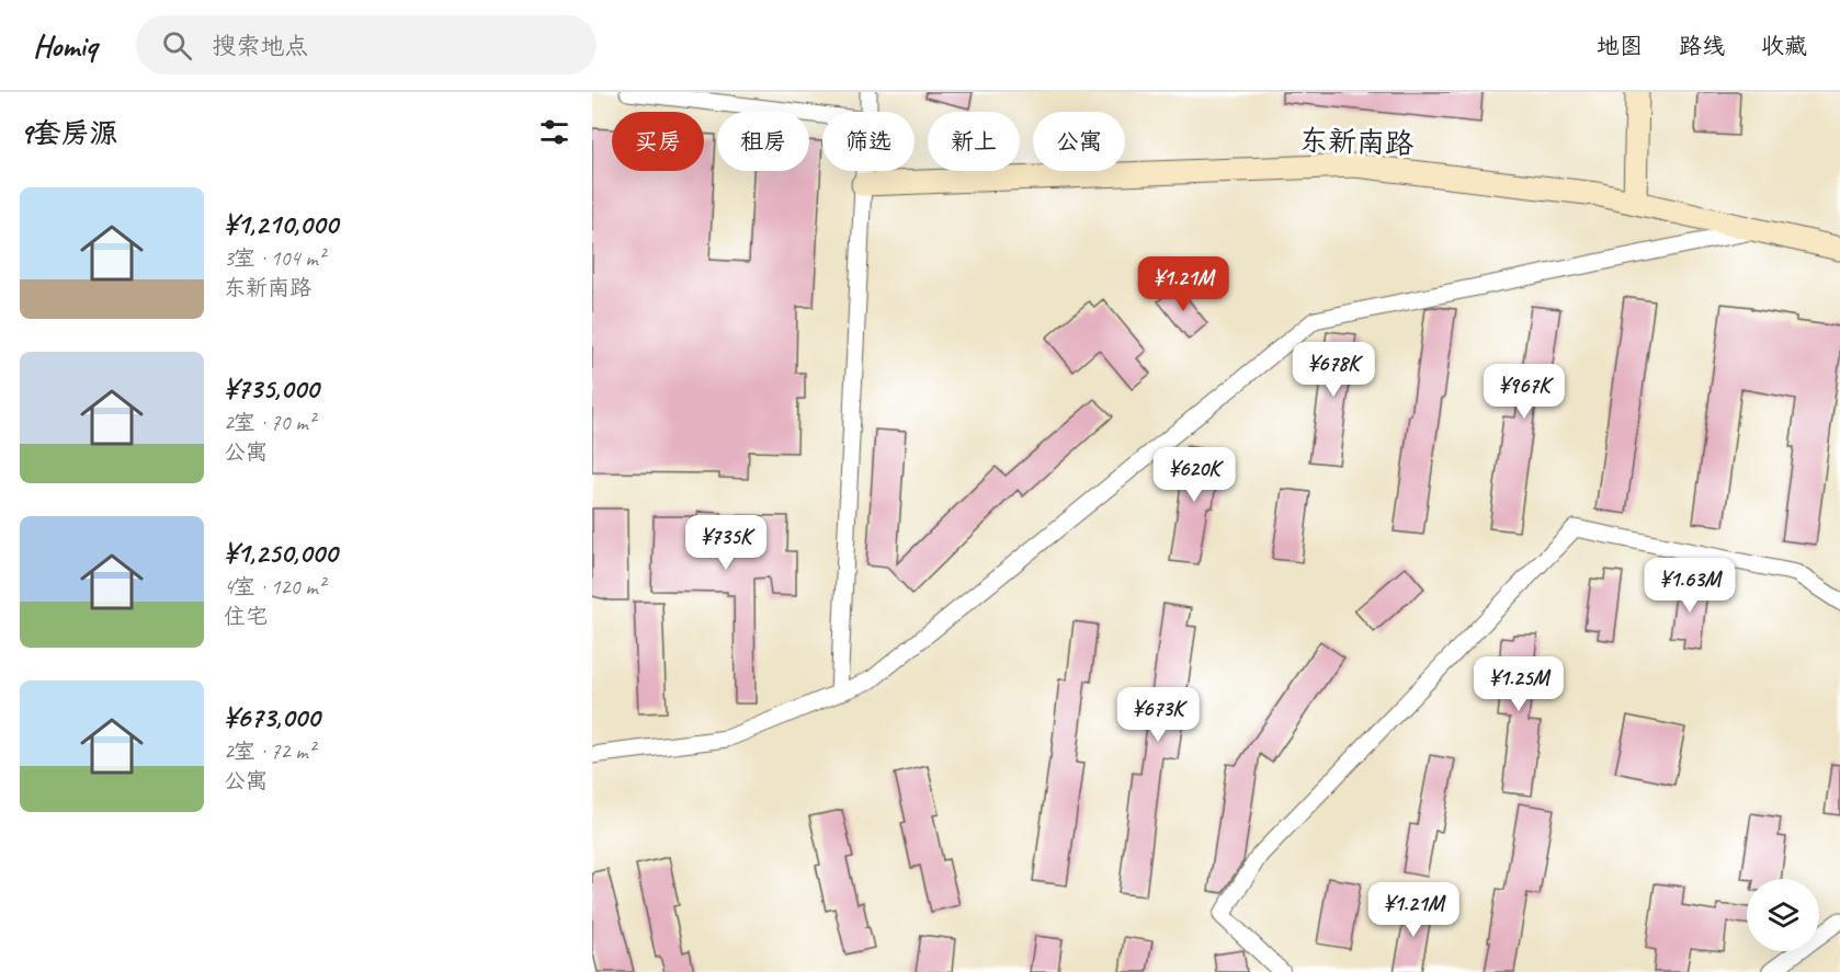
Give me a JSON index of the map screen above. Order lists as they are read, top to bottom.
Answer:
{
  "streets": {
    "main road": ["东新南路"]
  },
  "page": {
    "header": "Homiq",
    "search": "搜索地点",
    "nav": ["地图", "路线", "收藏"],
    "heading": "9套房源",
    "chip": [
      "买房",
      "租房",
      "筛选",
      "新上",
      "公寓"
    ],
    "list": [
      {
        "name": "¥1,210,000",
        "note": "3室 · 104 m² · 东新南路"
      },
      {
        "name": "¥735,000",
        "note": "2室 · 70 m² · 公寓"
      },
      {
        "name": "¥1,250,000",
        "note": "4室 · 120 m² · 住宅"
      },
      {
        "name": "¥673,000",
        "note": "2室 · 72 m² · 公寓"
      }
    ],
    "price": [
      "¥1.21M",
      "¥678K",
      "¥967K",
      "¥620K",
      "¥735K",
      "¥1.63M",
      "¥1.25M",
      "¥673K",
      "¥1.21M"
    ]
  }
}
